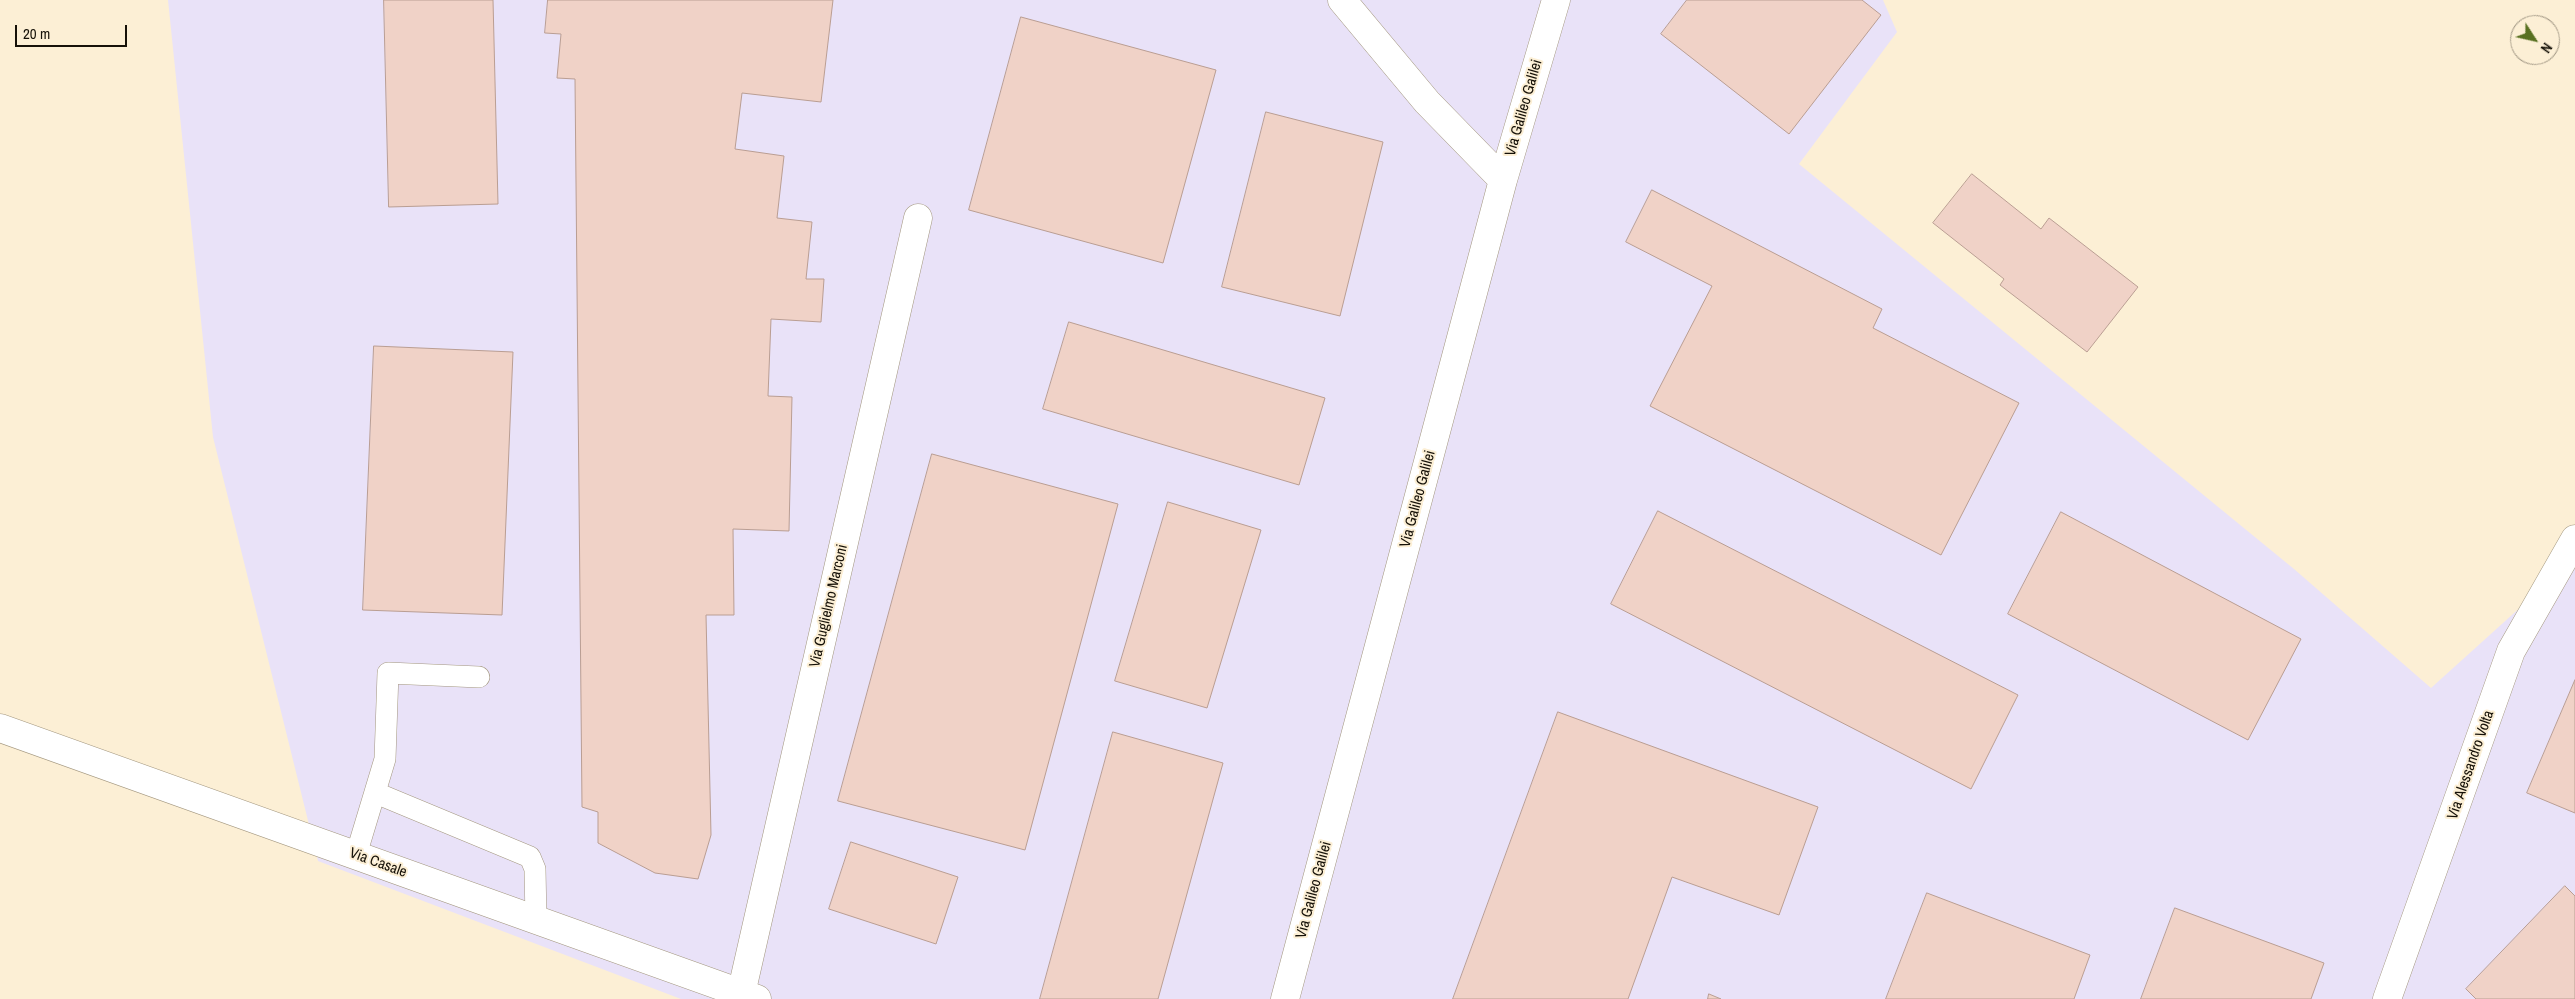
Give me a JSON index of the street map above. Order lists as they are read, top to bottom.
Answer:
{
  "streets": {
    "street": [
      "Via Galileo Galilei",
      "Via Guglielmo Marconi",
      "Via Alessandro Volta",
      "Via Casale"
    ]
  },
  "crossings": [
    ["Via Guglielmo Marconi", "Via Casale"]
  ],
  "scale_bar": "20 m",
  "north": "bottom right"
}
